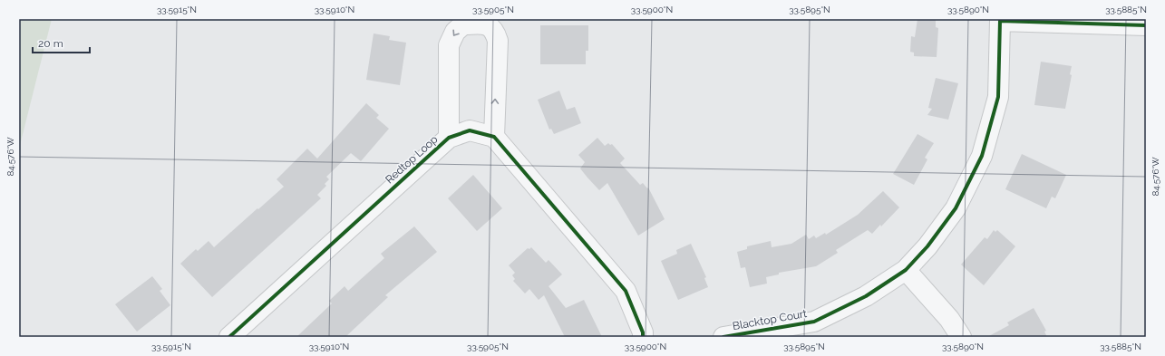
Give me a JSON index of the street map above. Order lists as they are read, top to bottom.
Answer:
{
  "streets": {
    "street": ["Redtop Loop", "Blacktop Court"]
  },
  "scale_bar": "20 m",
  "coordinates": [
    "33.5915°N",
    "33.5910°N",
    "33.5905°N",
    "33.5900°N",
    "33.5895°N",
    "33.5890°N",
    "33.5885°N",
    "84.576°W"
  ]
}
